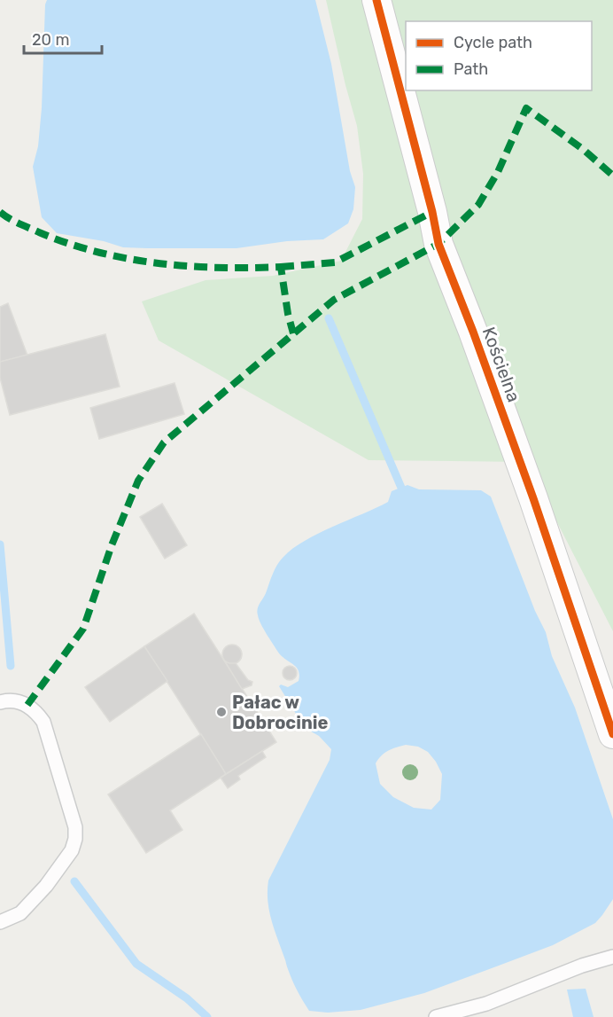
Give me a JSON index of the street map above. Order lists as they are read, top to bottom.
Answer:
{
  "streets": {
    "street": ["Kościelna"]
  },
  "places": ["Pałac w Dobrocinie"],
  "legend": ["Cycle path", "Path"],
  "scale_bar": "20 m"
}
